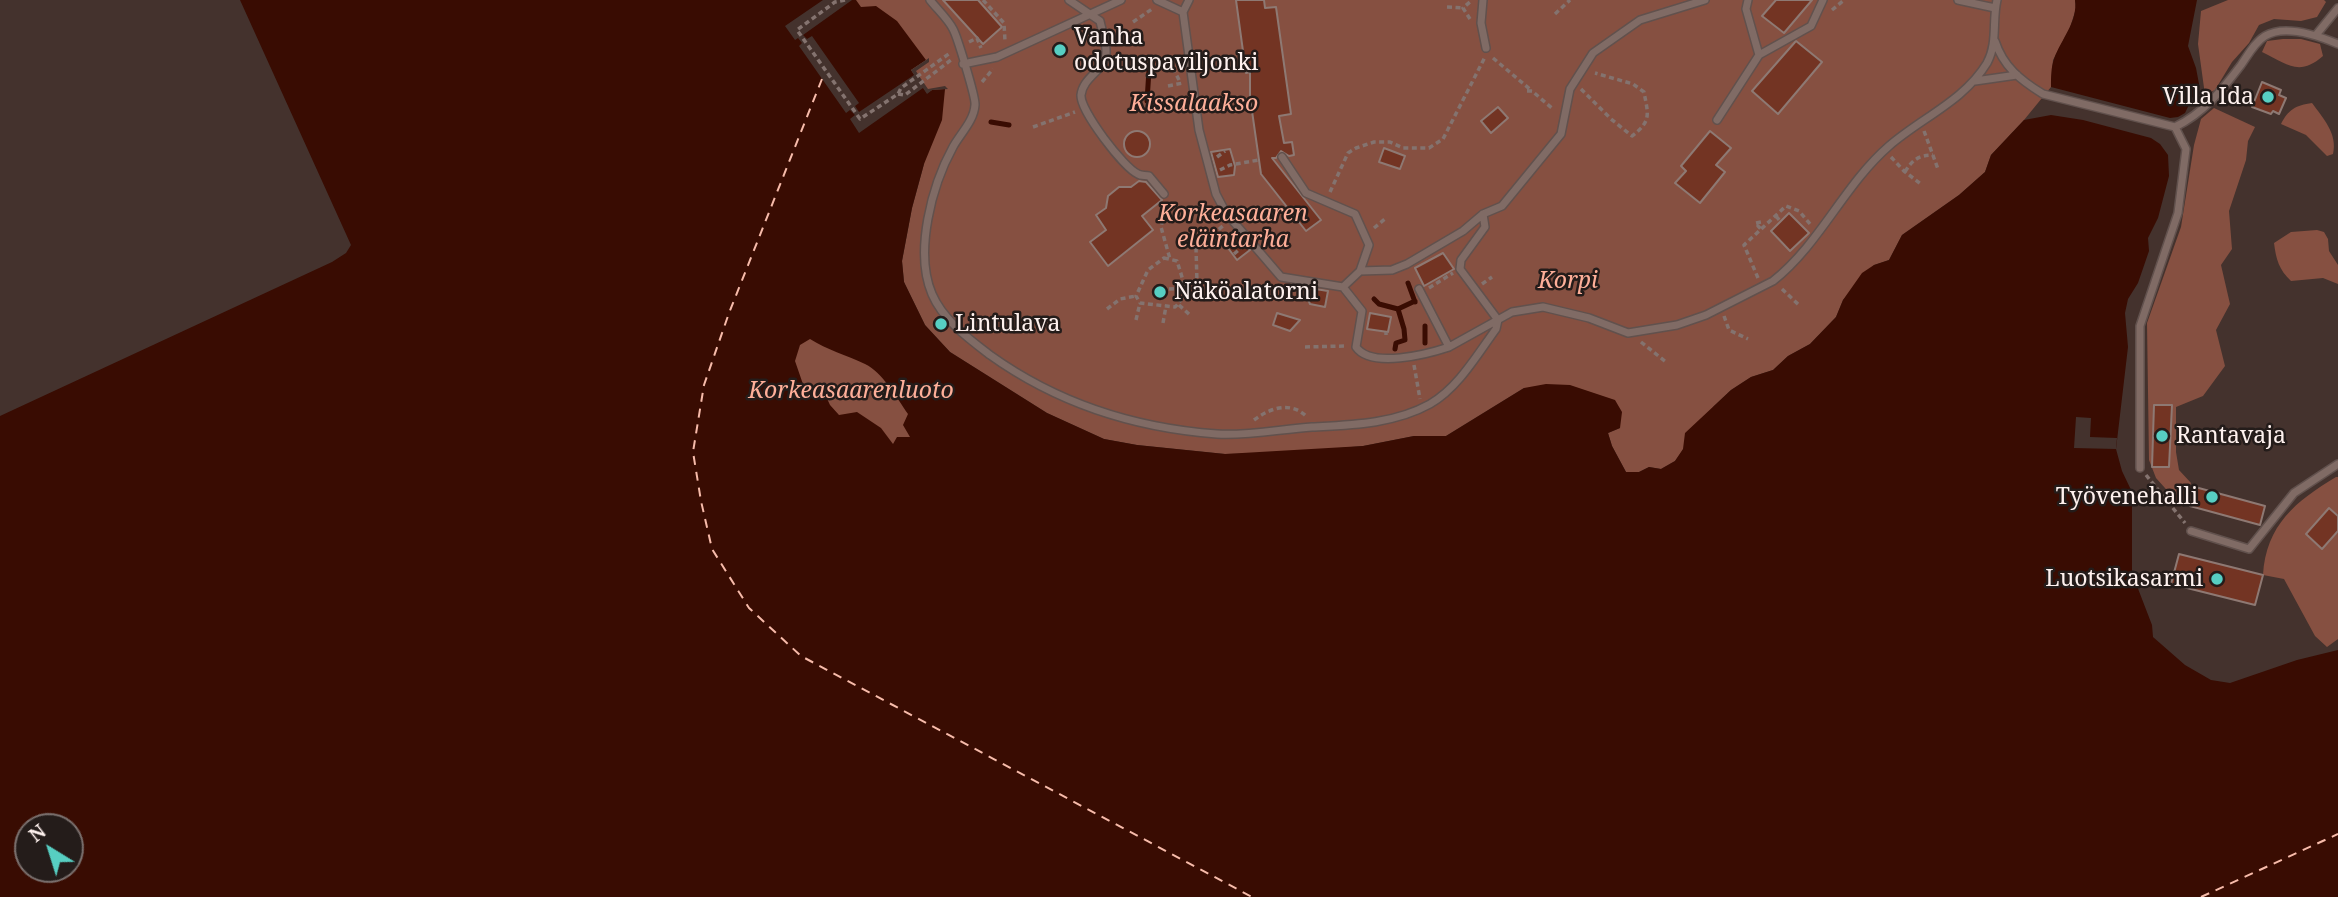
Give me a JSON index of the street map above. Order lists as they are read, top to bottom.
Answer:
{
  "parks": [
    "Kissalaakso",
    "Korkeasaaren eläintarha",
    "Korpi",
    "Korkeasaarenluoto"
  ],
  "places": [
    "Vanha odotuspaviljonki",
    "Villa Ida",
    "Näköalatorni",
    "Lintulava",
    "Rantavaja",
    "Työvenehalli",
    "Luotsikasarmi"
  ],
  "north": "top left"
}
